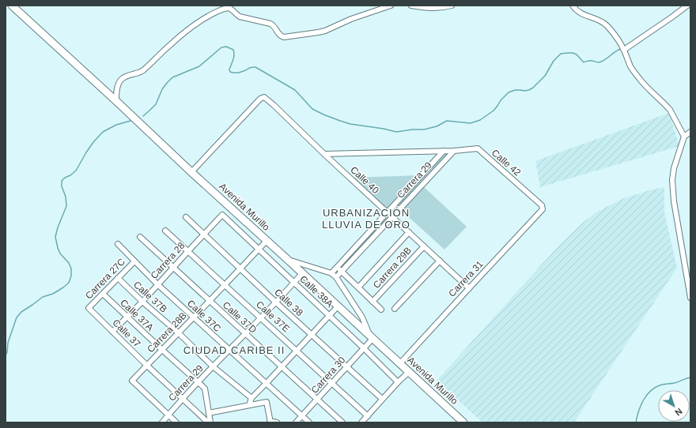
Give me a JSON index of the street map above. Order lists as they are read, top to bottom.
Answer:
{
  "streets": {
    "main road": ["Avenida Murillo"],
    "street": [
      "Calle 42",
      "Calle 40",
      "Carrera 29",
      "Carrera 28",
      "Carrera 29B",
      "Carrera 27C",
      "Carrera 31",
      "Calle 38A",
      "Calle 37B",
      "Calle 38",
      "Calle 37A",
      "Calle 37C",
      "Calle 37E",
      "Calle 37D",
      "Carrera 28B",
      "Calle 37",
      "Carrera 30"
    ]
  },
  "crossings": [
    ["Calle 42", "Calle 40"],
    ["Calle 42", "Carrera 29"],
    ["Calle 42", "Carrera 31"],
    ["Calle 40", "Carrera 29"],
    ["Calle 40", "Avenida Murillo"],
    ["Calle 40", "Carrera 29B"],
    ["Calle 40", "Carrera 31"],
    ["Carrera 29", "Avenida Murillo"],
    ["Carrera 29", "Calle 38A"],
    ["Carrera 29", "Calle 37B"],
    ["Carrera 29", "Calle 38"],
    ["Carrera 29", "Calle 37A"],
    ["Carrera 29", "Calle 37C"],
    ["Carrera 29", "Calle 37E"],
    ["Carrera 29", "Calle 37D"],
    ["Carrera 29", "Carrera 28B"],
    ["Carrera 29", "Calle 37"],
    ["Avenida Murillo", "Carrera 31"],
    ["Avenida Murillo", "Carrera 28B"],
    ["Avenida Murillo", "Carrera 30"],
    ["Carrera 28", "Calle 38A"],
    ["Carrera 28", "Calle 37B"],
    ["Carrera 28", "Calle 38"],
    ["Carrera 28", "Calle 37A"],
    ["Carrera 28", "Calle 37C"],
    ["Carrera 28", "Calle 37E"],
    ["Carrera 28", "Calle 37D"],
    ["Carrera 28", "Calle 37"],
    ["Carrera 27C", "Calle 37B"],
    ["Carrera 27C", "Calle 37A"],
    ["Carrera 27C", "Calle 37C"],
    ["Carrera 27C", "Calle 37"],
    ["Calle 38A", "Carrera 28B"],
    ["Calle 38A", "Carrera 30"],
    ["Calle 37B", "Carrera 28B"],
    ["Calle 38", "Carrera 28B"],
    ["Calle 38", "Carrera 30"],
    ["Calle 37A", "Carrera 28B"],
    ["Calle 37C", "Carrera 28B"],
    ["Calle 37C", "Carrera 30"],
    ["Calle 37E", "Carrera 28B"],
    ["Calle 37E", "Carrera 30"],
    ["Calle 37D", "Carrera 28B"],
    ["Calle 37D", "Carrera 30"],
    ["Carrera 28B", "Calle 37"]
  ],
  "districts": ["URBANIZACIÓN LLUVIA DE ORO", "CIUDAD CARIBE II"],
  "north": "bottom right"
}
